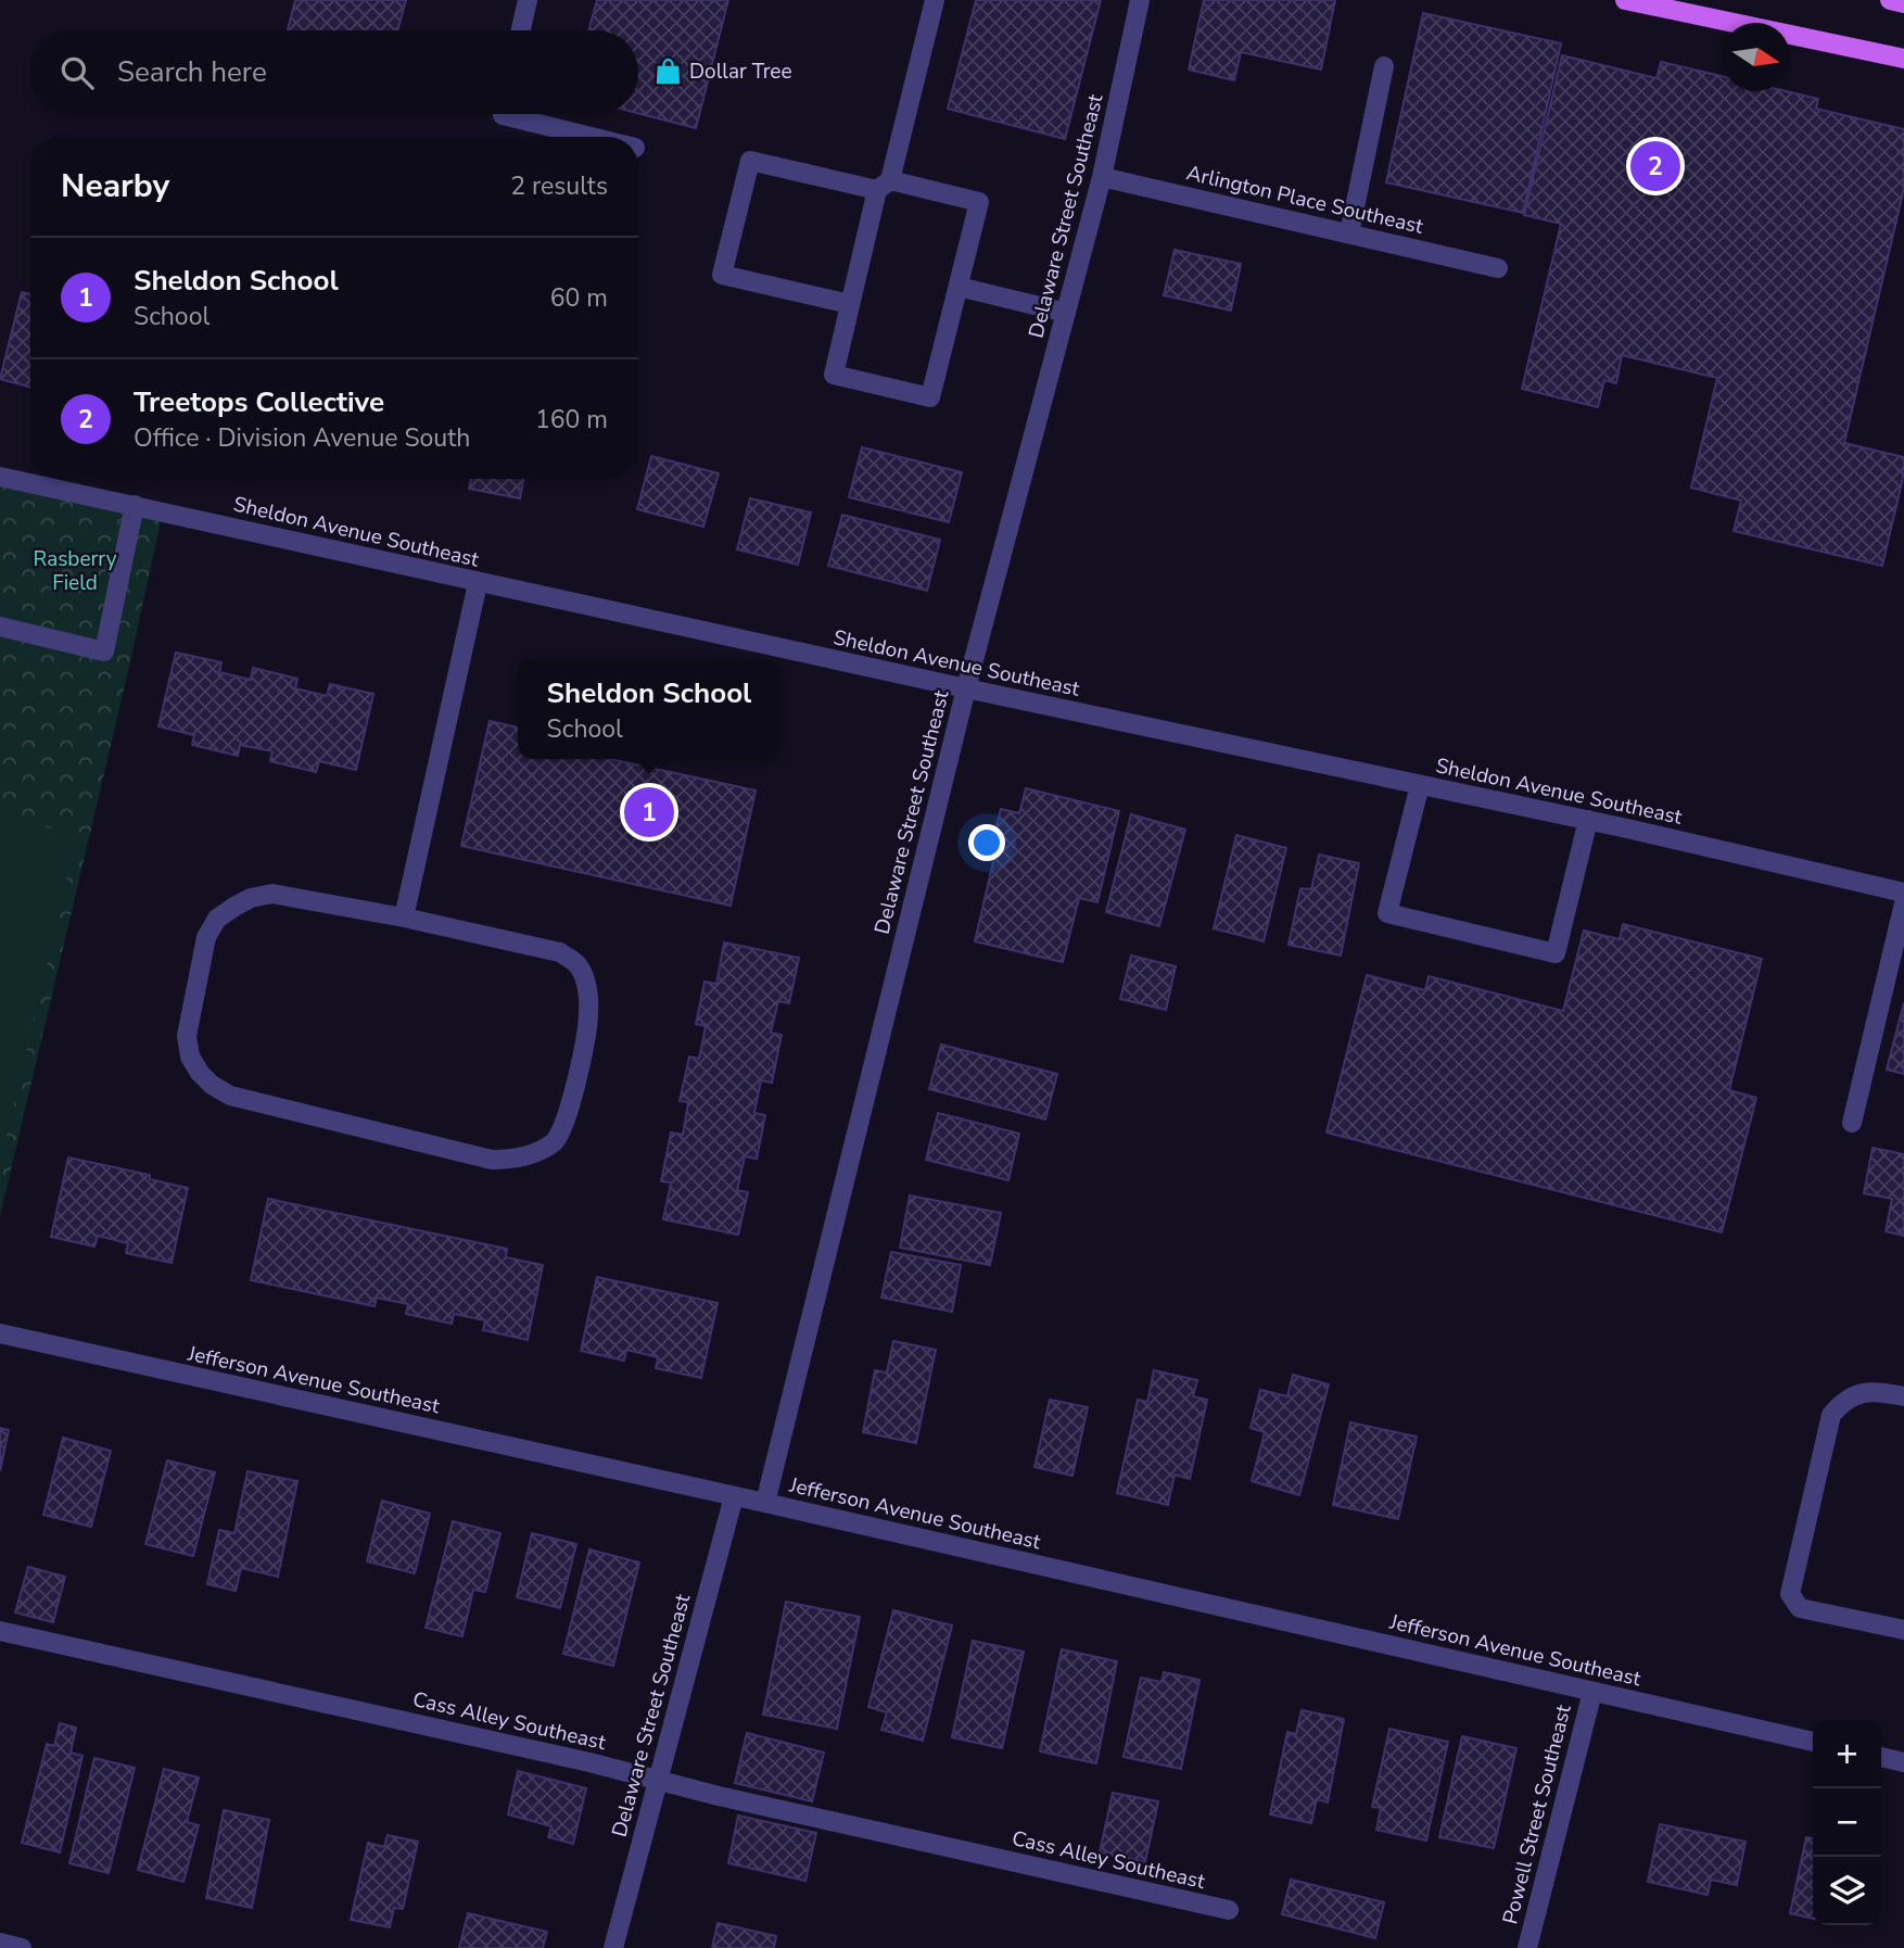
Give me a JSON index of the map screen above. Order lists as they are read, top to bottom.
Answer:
{
  "streets": {
    "street": [
      "Arlington Place Southeast",
      "Delaware Street Southeast",
      "Sheldon Avenue Southeast",
      "Jefferson Avenue Southeast",
      "Cass Alley Southeast",
      "Powell Street Southeast"
    ]
  },
  "crossings": [
    ["Arlington Place Southeast", "Delaware Street Southeast"],
    ["Delaware Street Southeast", "Sheldon Avenue Southeast"],
    ["Delaware Street Southeast", "Jefferson Avenue Southeast"],
    ["Delaware Street Southeast", "Cass Alley Southeast"],
    ["Jefferson Avenue Southeast", "Powell Street Southeast"]
  ],
  "parks": ["Rasberry Field"],
  "places": {
    "shop": ["Dollar Tree"]
  },
  "north": "right",
  "page": {
    "search": "Search here",
    "pins": ["2", "1"],
    "heading": ["Nearby", "2 results"],
    "list": [
      {
        "mark": "1",
        "name": "Sheldon School",
        "note": "School",
        "value": "60 m"
      },
      {
        "mark": "2",
        "name": "Treetops Collective",
        "note": "Office · Division Avenue South",
        "value": "160 m"
      }
    ],
    "popup": ["Sheldon School", "School"],
    "map_buttons": ["+", "−"]
  }
}
